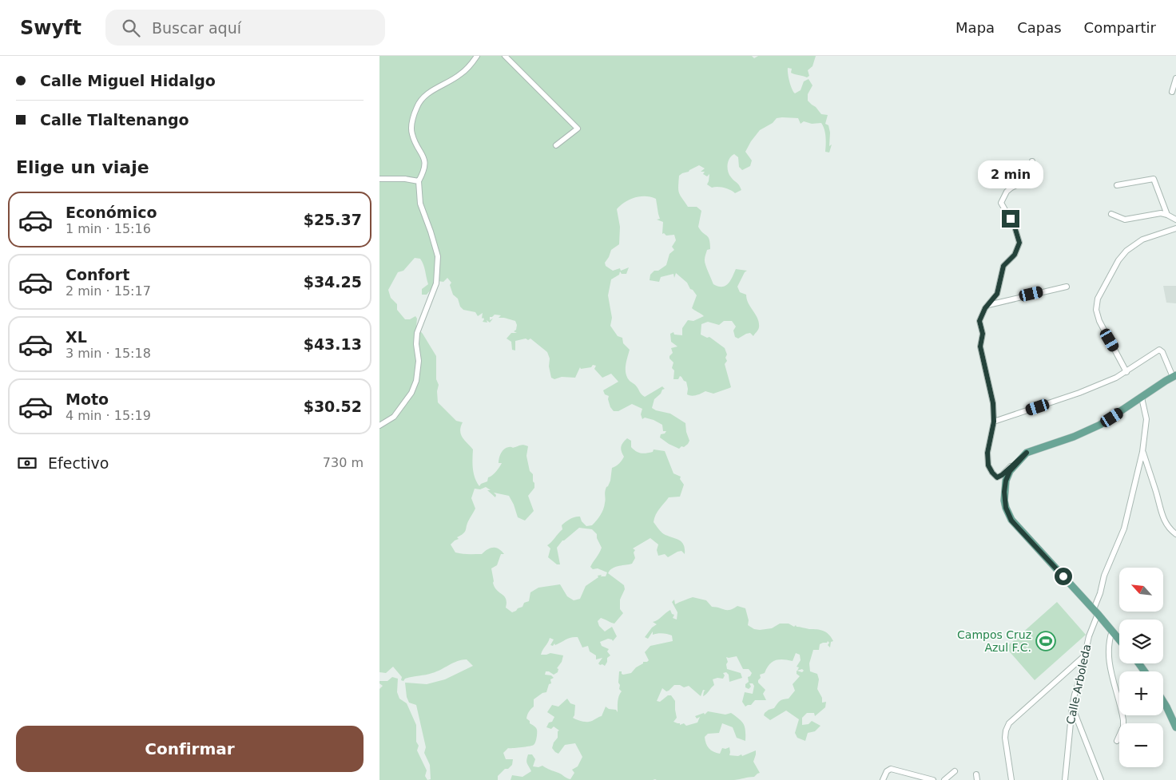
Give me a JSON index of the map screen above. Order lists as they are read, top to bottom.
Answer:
{
  "streets": {
    "street": ["Calle Arboleda"]
  },
  "places": {
    "sports": ["Campos Cruz Azul F.C."]
  },
  "north": "top left",
  "page": {
    "header": "Swyft",
    "search": "Buscar aquí",
    "nav": ["Mapa", "Capas", "Compartir"],
    "banner": ["Calle Miguel Hidalgo", "Calle Tlaltenango"],
    "heading": "Elige un viaje",
    "bubble": "2 min",
    "list": [
      {
        "name": "Económico",
        "note": "1 min · 15:16",
        "value": "$25.37"
      },
      {
        "name": "Confort",
        "note": "2 min · 15:17",
        "value": "$34.25"
      },
      {
        "name": "XL",
        "note": "3 min · 15:18",
        "value": "$43.13"
      },
      {
        "name": "Moto",
        "note": "4 min · 15:19",
        "value": "$30.52"
      }
    ],
    "pay": ["Efectivo", "730 m"],
    "map_buttons": ["+", "−"],
    "buttons": "Confirmar"
  }
}
